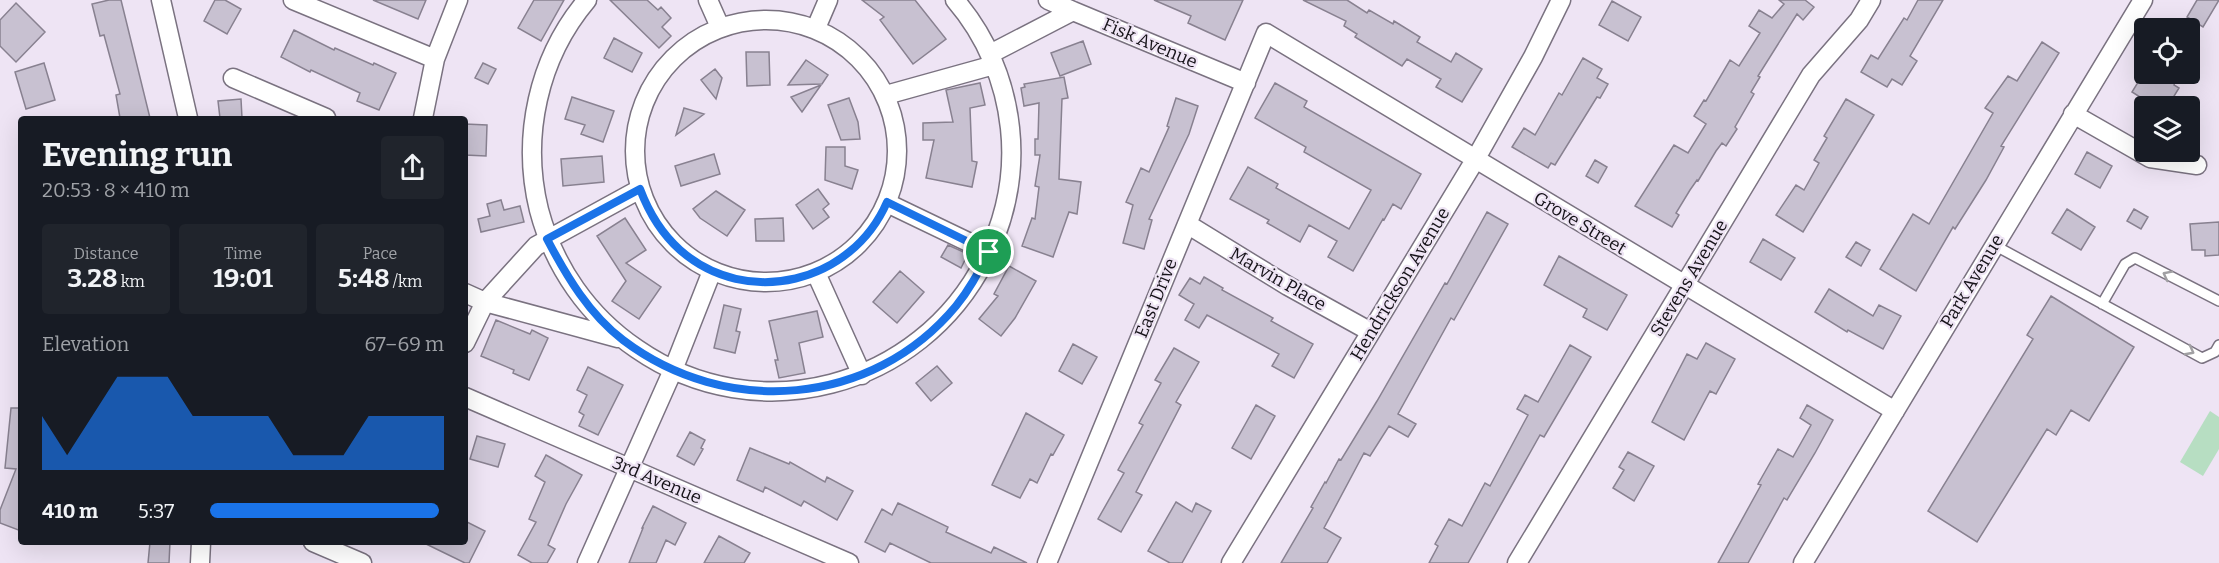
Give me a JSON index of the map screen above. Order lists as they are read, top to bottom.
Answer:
{
  "streets": {
    "street": [
      "Fisk Avenue",
      "Grove Street",
      "Stevens Avenue",
      "Marvin Place",
      "Park Avenue",
      "Hendrickson Avenue",
      "East Drive",
      "3rd Avenue"
    ]
  },
  "crossings": [
    ["Fisk Avenue", "East Drive"],
    ["Grove Street", "Stevens Avenue"],
    ["Grove Street", "Park Avenue"],
    ["Grove Street", "Hendrickson Avenue"],
    ["Grove Street", "East Drive"],
    ["Marvin Place", "Hendrickson Avenue"],
    ["Marvin Place", "East Drive"]
  ],
  "page": {
    "heading": ["Evening run", "20:53 · 8 × 410 m"],
    "stats": [
      ["Distance", "3.28 km"],
      ["Time", "19:01"],
      ["Pace", "5:48 /km"]
    ],
    "chart": ["Elevation", "67–69 m"],
    "list": [
      {
        "name": "410 m",
        "note": "5:37"
      }
    ]
  }
}
